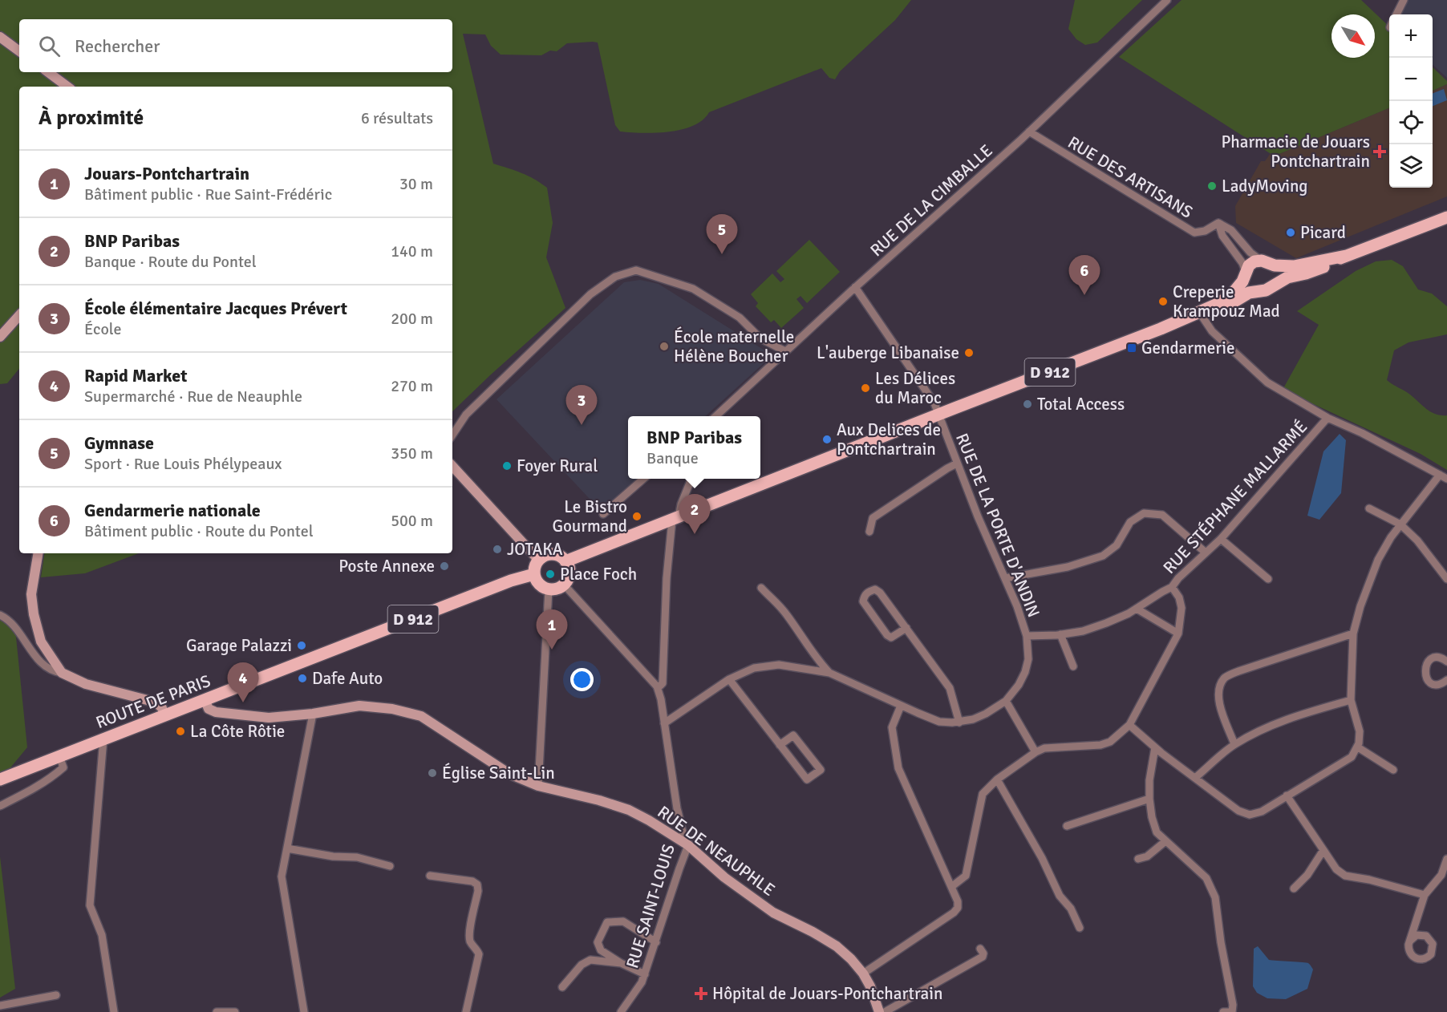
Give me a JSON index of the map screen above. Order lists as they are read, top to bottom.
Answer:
{
  "streets": {
    "main road": ["D 912", "ROUTE DE PARIS"],
    "street": [
      "RUE DES ARTISANS",
      "RUE DE LA CIMBALLE",
      "RUE STÉPHANE MALLARMÉ",
      "RUE DE LA PORTE D'ANDIN",
      "RUE DE NEAUPHLE",
      "RUE SAINT-LOUIS"
    ]
  },
  "crossings": [
    ["RUE DES ARTISANS", "RUE DE LA CIMBALLE"],
    ["RUE DE LA CIMBALLE", "RUE DE LA PORTE D'ANDIN"],
    ["D 912", "RUE DE LA PORTE D'ANDIN"],
    ["D 912", "ROUTE DE PARIS"],
    ["RUE STÉPHANE MALLARMÉ", "RUE DE LA PORTE D'ANDIN"],
    ["RUE DE LA PORTE D'ANDIN", "RUE SAINT-LOUIS"],
    ["ROUTE DE PARIS", "RUE DE NEAUPHLE"],
    ["RUE DE NEAUPHLE", "RUE SAINT-LOUIS"]
  ],
  "places": {
    "health": ["Pharmacie de Jouars Pontchartrain", "Hôpital de Jouars-Pontchartrain"],
    "other": [
      "LadyMoving",
      "Picard",
      "Creperie Krampouz Mad",
      "École maternelle Hélène Boucher",
      "L'auberge Libanaise",
      "Les Délices du Maroc",
      "Total Access",
      "Aux Delices de Pontchartrain",
      "Foyer Rural",
      "Le Bistro Gourmand",
      "JOTAKA",
      "Poste Annexe",
      "Place Foch",
      "Garage Palazzi",
      "Dafe Auto",
      "La Côte Rôtie",
      "Église Saint-Lin"
    ],
    "transit": ["Gendarmerie"]
  },
  "north": "bottom right",
  "page": {
    "map_buttons": ["+", "−"],
    "search": "Rechercher",
    "heading": ["À proximité", "6 résultats"],
    "list": [
      {
        "mark": "1",
        "name": "Jouars-Pontchartrain",
        "note": "Bâtiment public · Rue Saint-Frédéric",
        "value": "30 m"
      },
      {
        "mark": "2",
        "name": "BNP Paribas",
        "note": "Banque · Route du Pontel",
        "value": "140 m"
      },
      {
        "mark": "3",
        "name": "École élémentaire Jacques Prévert",
        "note": "École",
        "value": "200 m"
      },
      {
        "mark": "4",
        "name": "Rapid Market",
        "note": "Supermarché · Rue de Neauphle",
        "value": "270 m"
      },
      {
        "mark": "5",
        "name": "Gymnase",
        "note": "Sport · Rue Louis Phélypeaux",
        "value": "350 m"
      },
      {
        "mark": "6",
        "name": "Gendarmerie nationale",
        "note": "Bâtiment public · Route du Pontel",
        "value": "500 m"
      }
    ],
    "pins": [
      "5",
      "6",
      "3",
      "2",
      "1",
      "4"
    ],
    "popup": ["BNP Paribas", "Banque"]
  }
}
